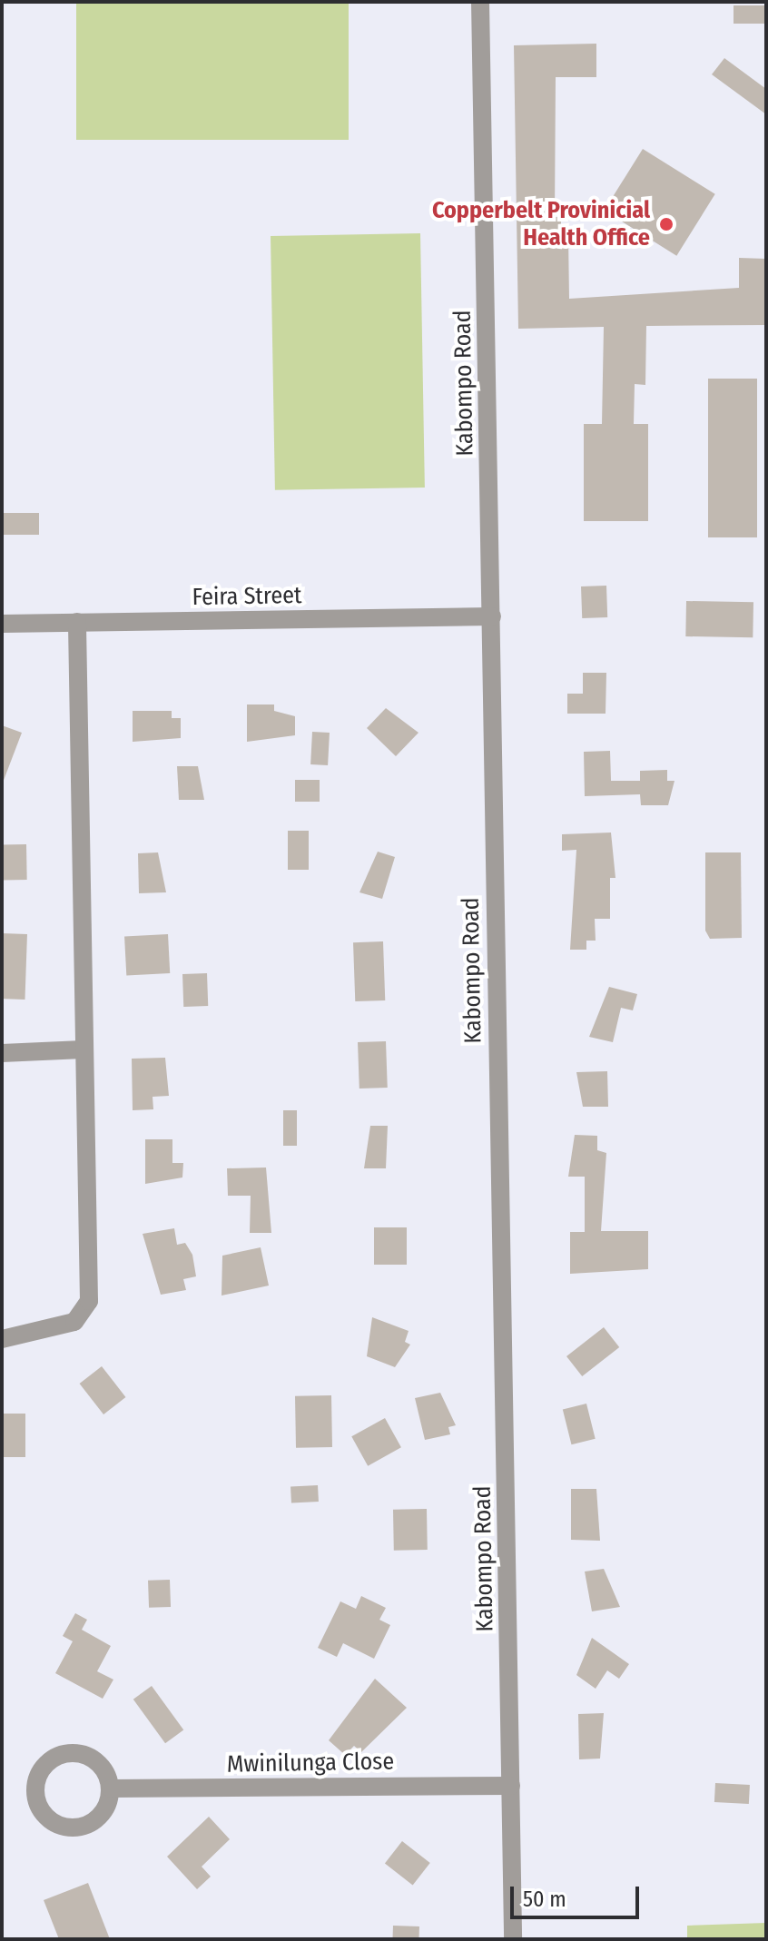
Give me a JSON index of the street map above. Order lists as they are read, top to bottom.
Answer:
{
  "streets": {
    "street": ["Kabompo Road", "Feira Street", "Mwinilunga Close"]
  },
  "crossings": [
    ["Kabompo Road", "Feira Street"],
    ["Kabompo Road", "Mwinilunga Close"]
  ],
  "places": ["Copperbelt Provinicial Health Office"],
  "scale_bar": "50 m"
}
